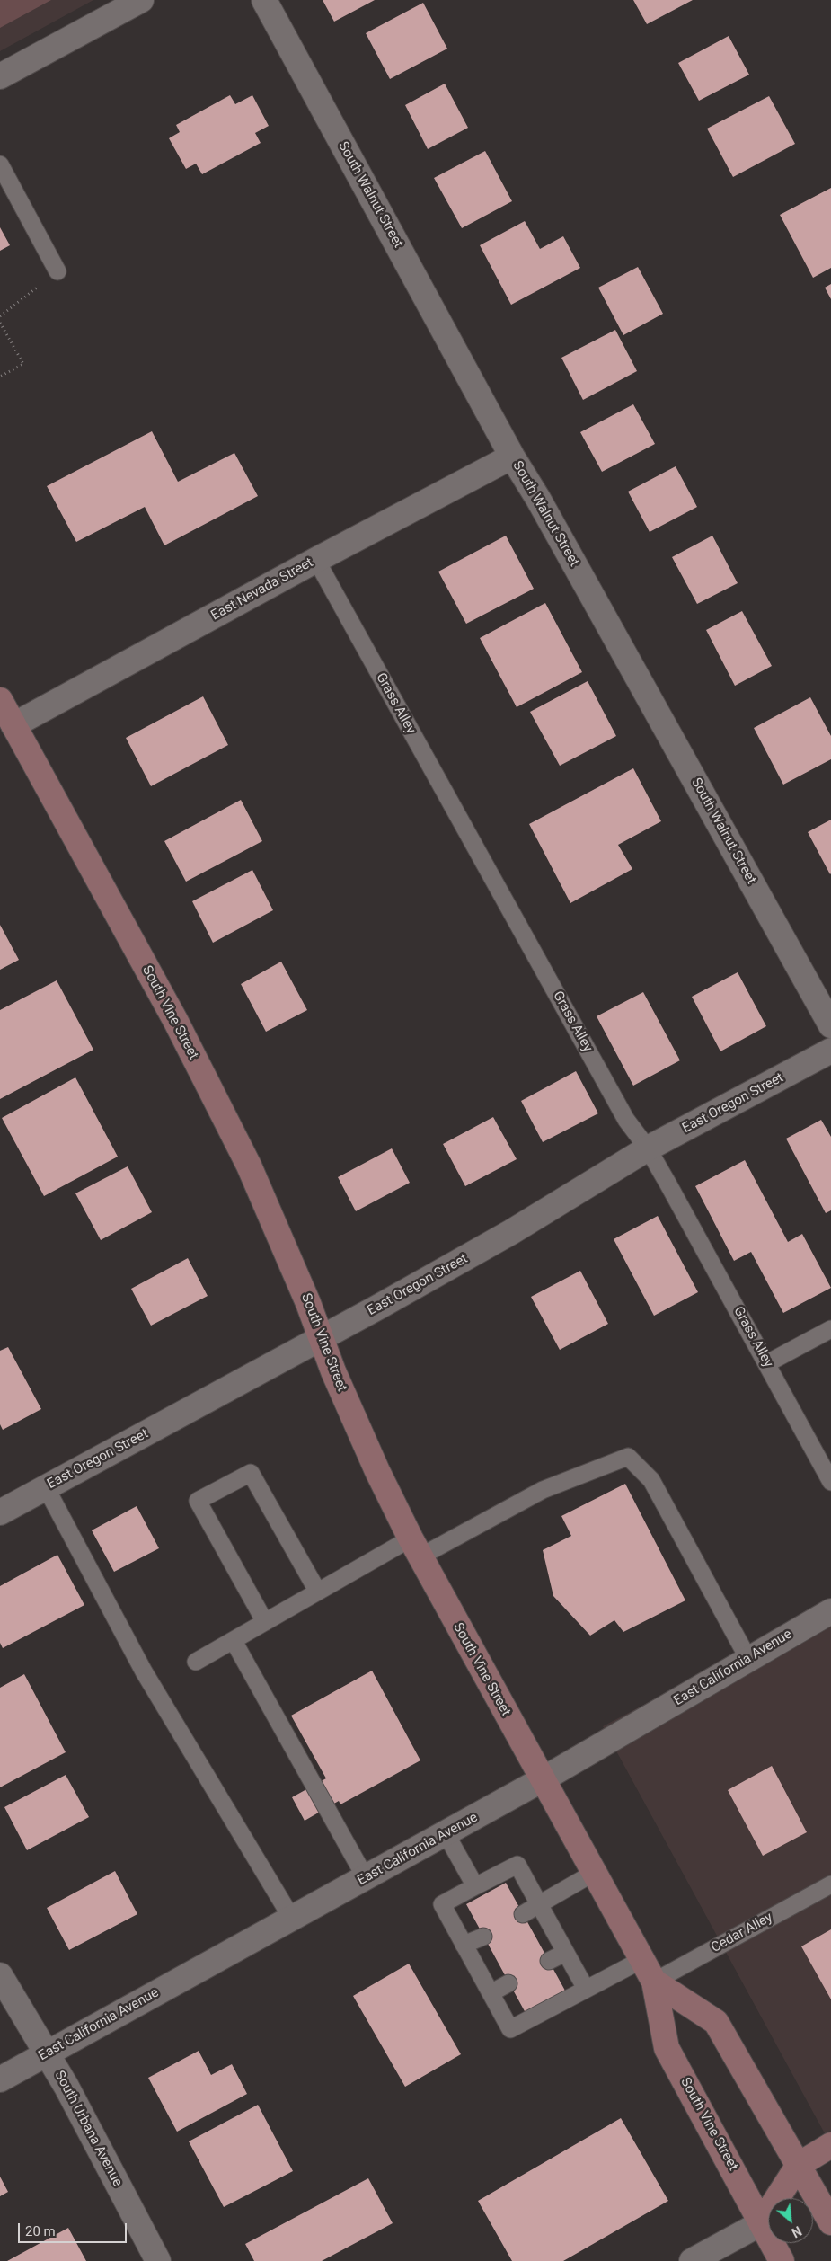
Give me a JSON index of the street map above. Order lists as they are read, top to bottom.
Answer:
{
  "streets": {
    "main road": ["South Vine Street"],
    "street": [
      "South Walnut Street",
      "East Nevada Street",
      "East Oregon Street",
      "East California Avenue",
      "South Urbana Avenue"
    ],
    "lane": ["Grass Alley", "Cedar Alley"]
  },
  "crossings": [
    ["South Walnut Street", "East Nevada Street"],
    ["East Nevada Street", "Grass Alley"],
    ["East Nevada Street", "South Vine Street"],
    ["Grass Alley", "East Oregon Street"],
    ["South Vine Street", "East Oregon Street"],
    ["South Vine Street", "East California Avenue"],
    ["South Vine Street", "Cedar Alley"],
    ["East California Avenue", "South Urbana Avenue"]
  ],
  "scale_bar": "20 m",
  "north": "bottom right"
}
